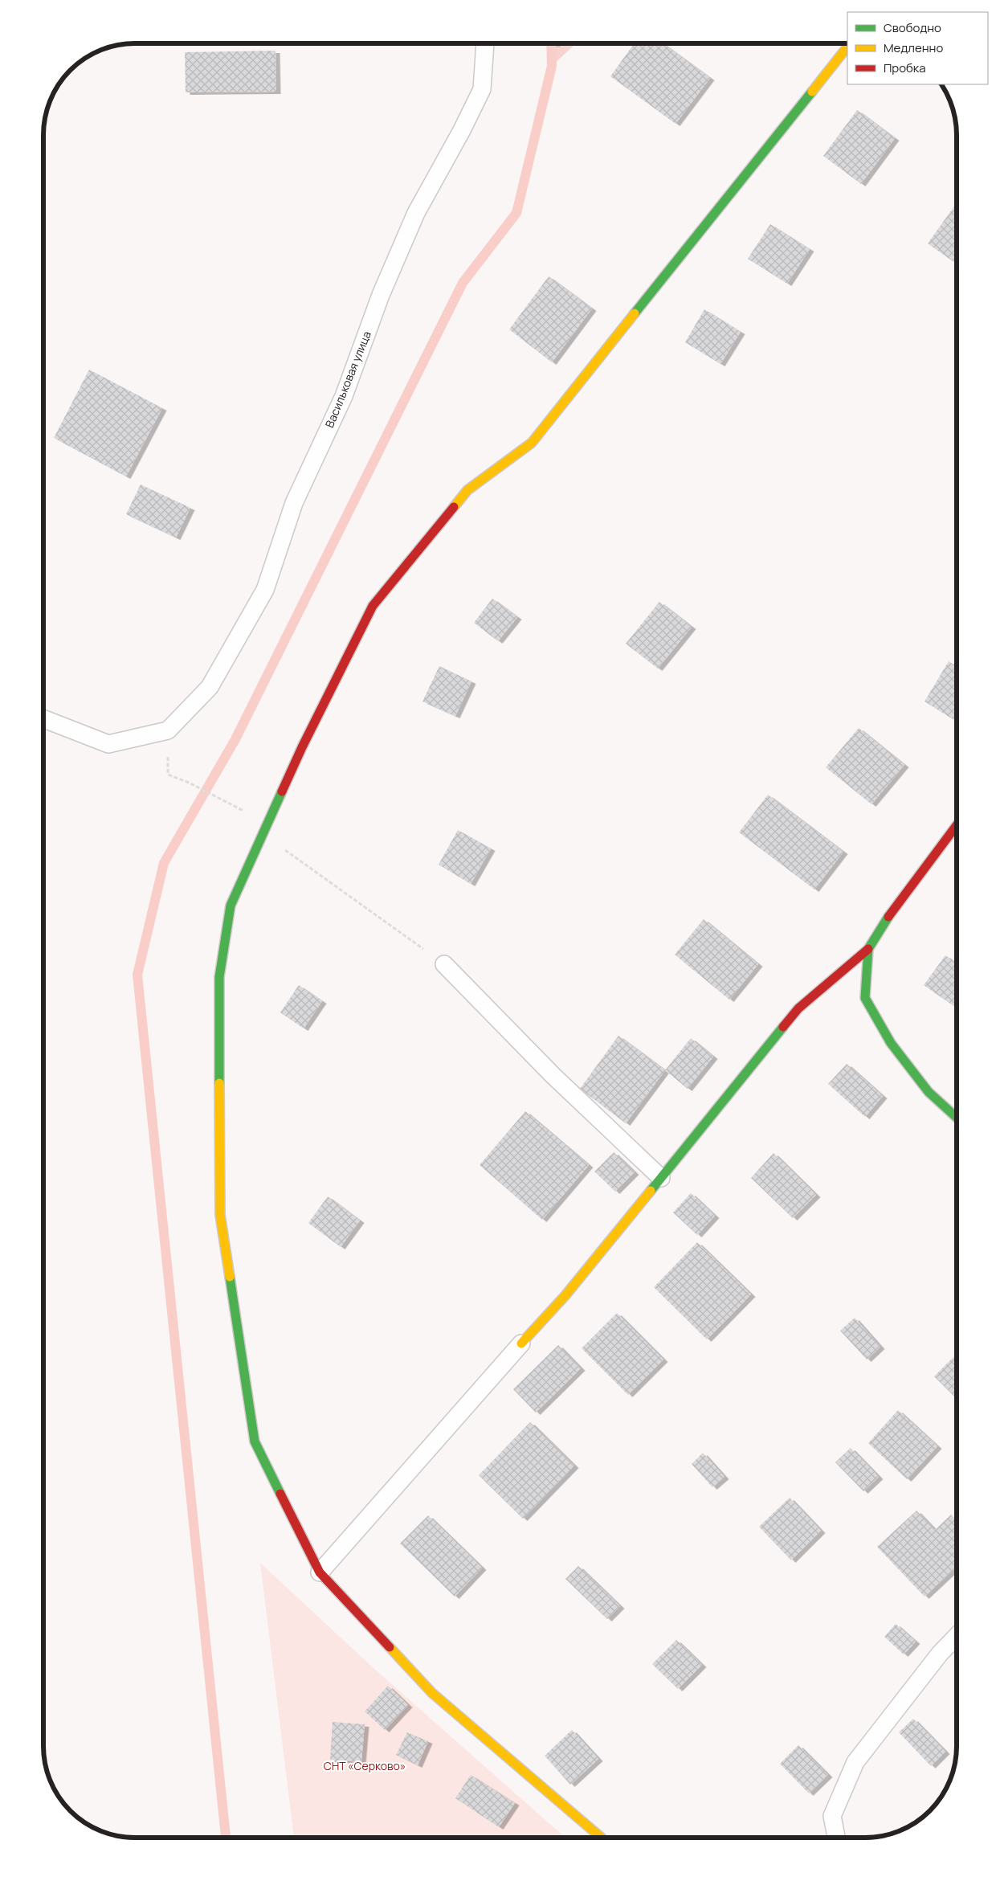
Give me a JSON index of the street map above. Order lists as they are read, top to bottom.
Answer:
{
  "streets": {
    "lane": ["Васильковая улица"]
  },
  "parks": ["СНТ «Серково»"],
  "legend": ["Свободно", "Медленно", "Пробка"]
}
